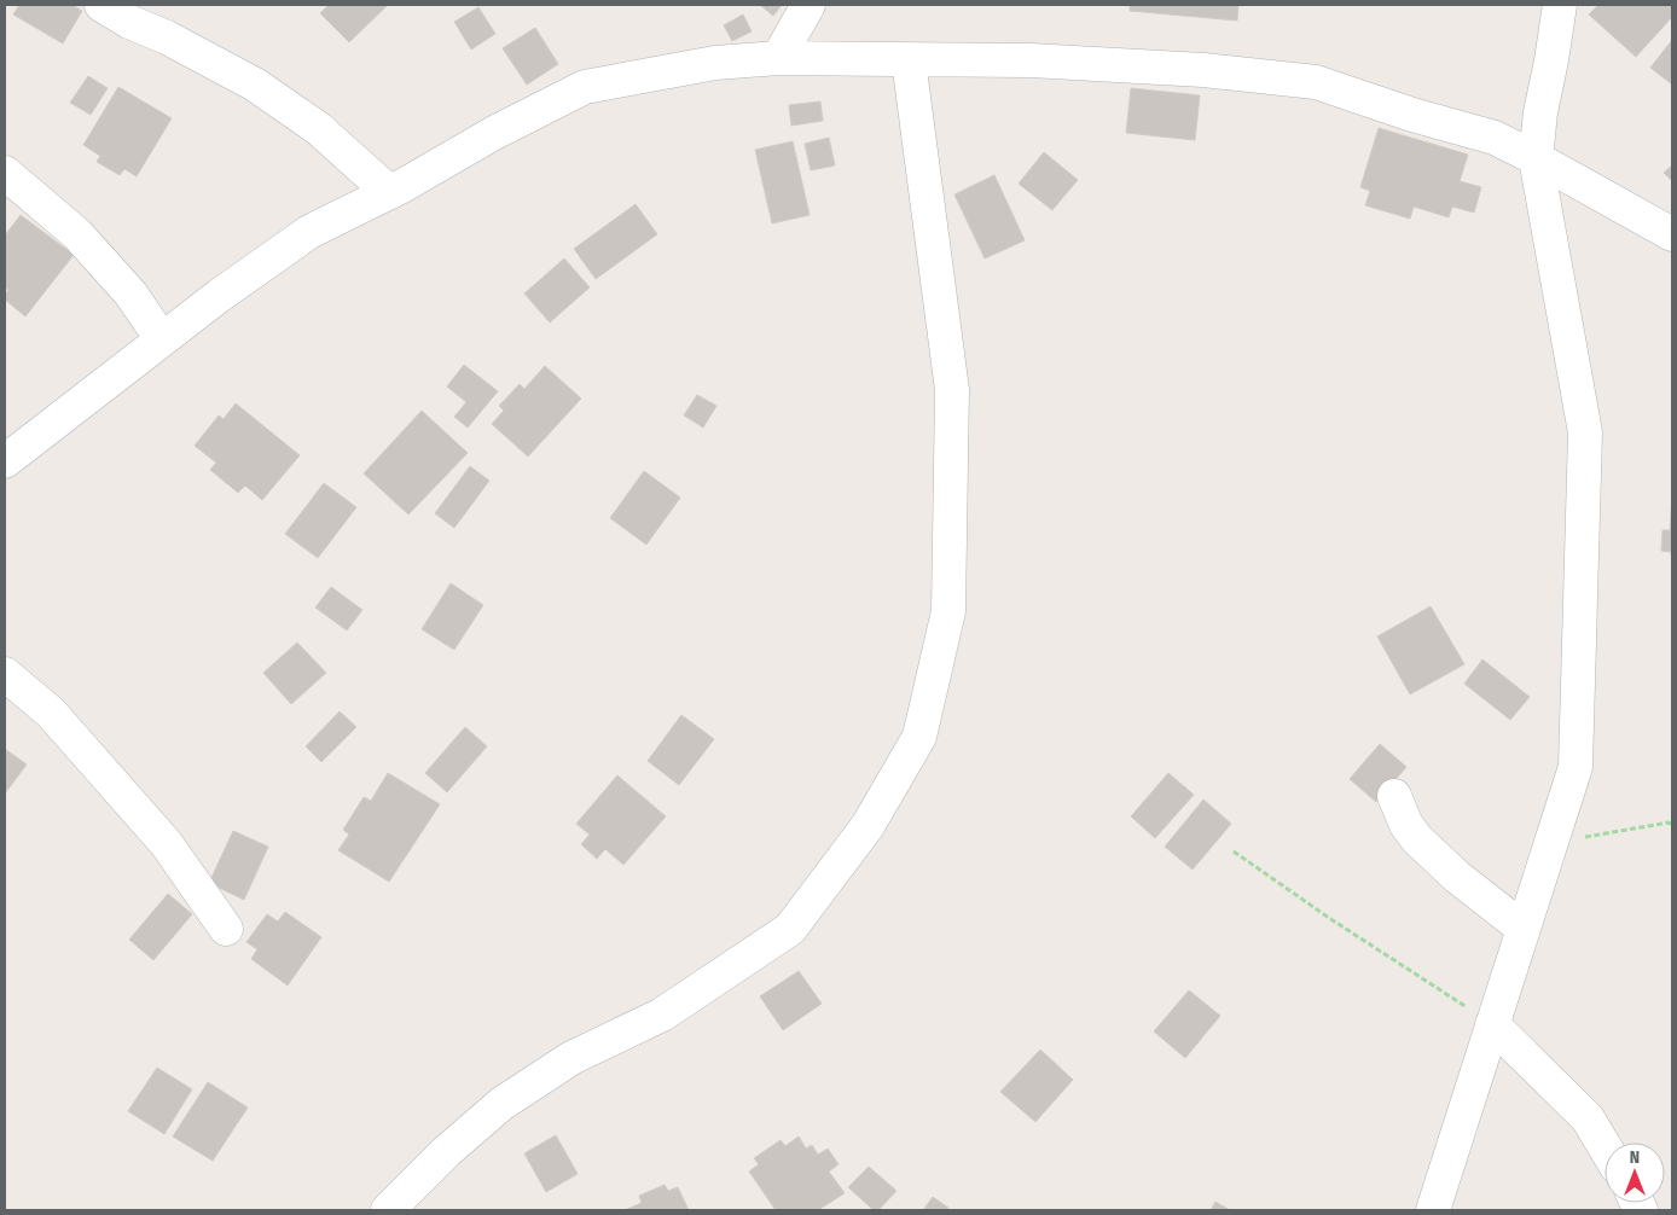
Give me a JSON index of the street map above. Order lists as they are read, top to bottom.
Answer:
{
  "north": "top"
}
